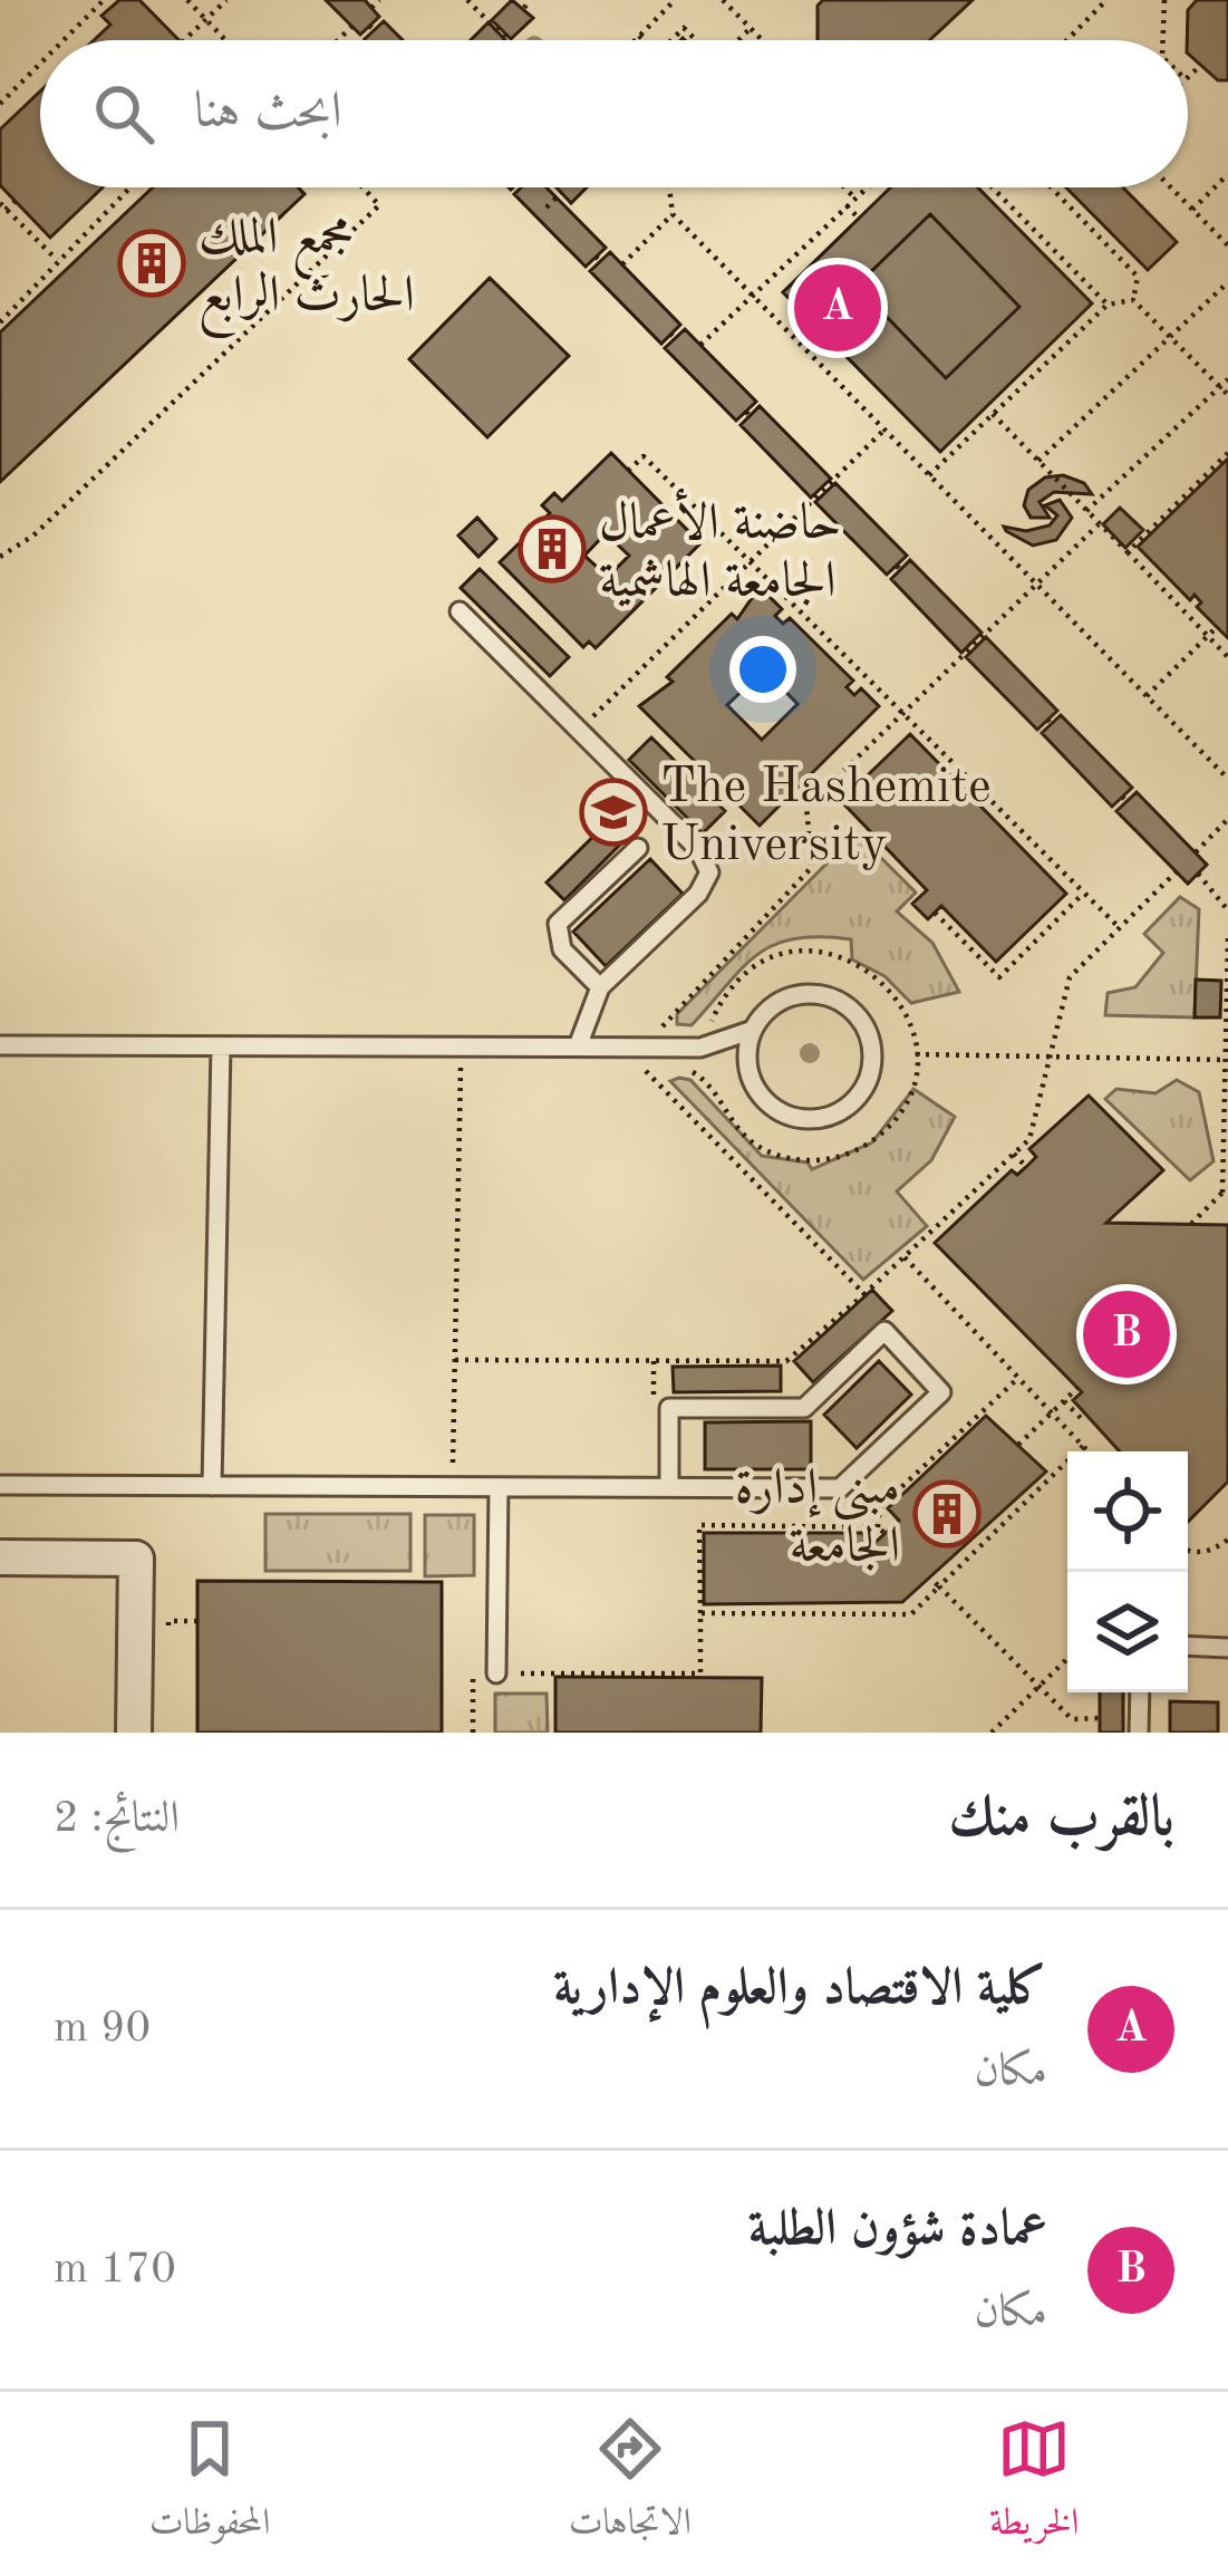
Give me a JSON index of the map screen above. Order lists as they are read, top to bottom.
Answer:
{
  "places": {
    "building": ["مجمع الملك الحارث الرابع", "حاضنة الأعمال الجامعة الهاشمية", "مبنى إدارة الجامعة"],
    "school or university": ["The Hashemite University"]
  },
  "page": {
    "search": "ابحث هنا",
    "pins": ["A", "B"],
    "heading": ["بالقرب منك", "النتائج: 2"],
    "list": [
      {
        "mark": "A",
        "name": "كلية الاقتصاد والعلوم الإدارية",
        "note": "مكان",
        "value": "90 m"
      },
      {
        "mark": "B",
        "name": "عمادة شؤون الطلبة",
        "note": "مكان",
        "value": "170 m"
      }
    ],
    "nav": ["الخريطة", "الاتجاهات", "المحفوظات"]
  }
}
